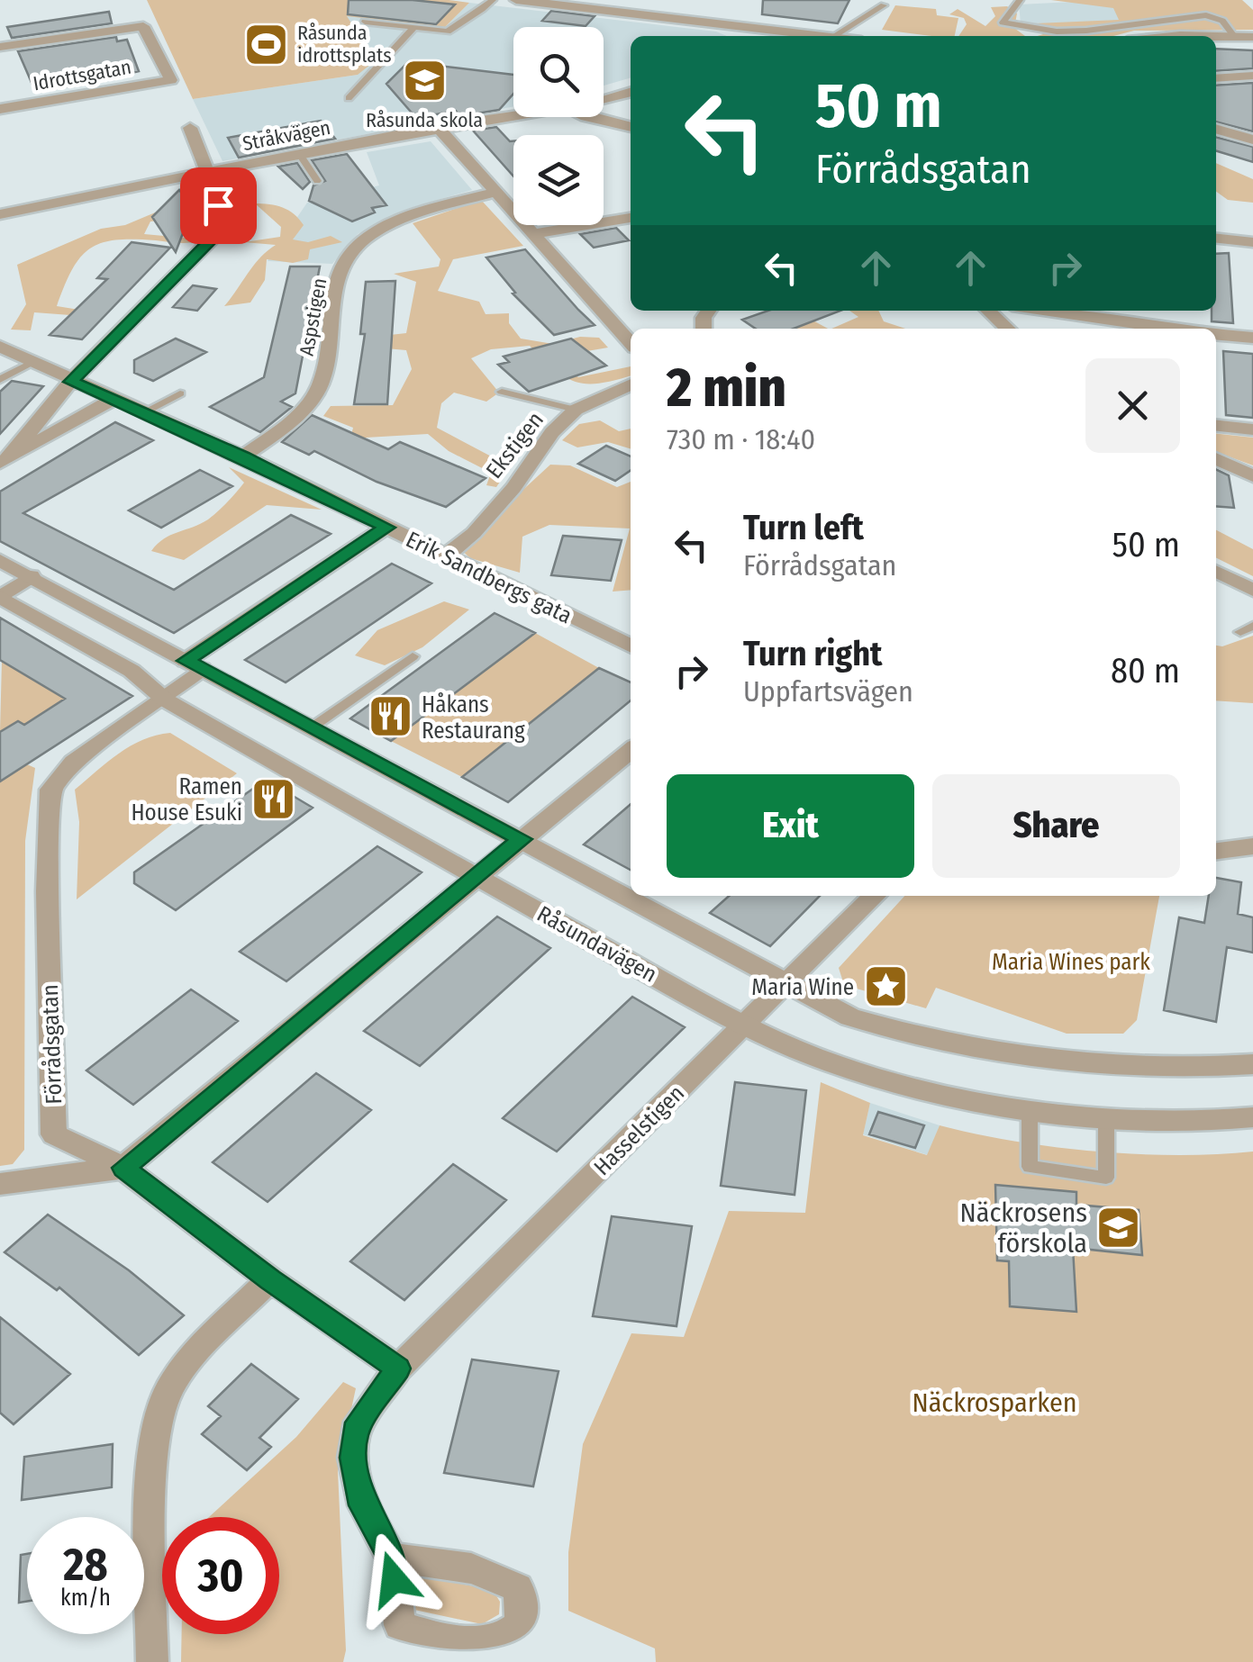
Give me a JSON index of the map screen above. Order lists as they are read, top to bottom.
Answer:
{
  "streets": {
    "street": [
      "Idrottsgatan",
      "Stråkvägen",
      "Aspstigen",
      "Ekstigen",
      "Erik Sandbergs gata",
      "Råsundavägen",
      "Förrådsgatan",
      "Hasselstigen"
    ]
  },
  "crossings": [
    ["Aspstigen", "Erik Sandbergs gata"],
    ["Ekstigen", "Erik Sandbergs gata"],
    ["Erik Sandbergs gata", "Förrådsgatan"],
    ["Råsundavägen", "Förrådsgatan"],
    ["Råsundavägen", "Hasselstigen"],
    ["Förrådsgatan", "Hasselstigen"]
  ],
  "parks": ["Maria Wines park", "Näckrosparken"],
  "places": {
    "sports": ["Råsunda idrottsplats"],
    "school or university": ["Råsunda skola", "Näckrosens förskola"],
    "restaurant": ["Håkans Restaurang", "Ramen House Esuki"],
    "place": ["Maria Wine"]
  },
  "page": {
    "turn": ["50 m", "Förrådsgatan"],
    "heading": ["2 min", "730 m · 18:40"],
    "list": [
      {
        "name": "Turn left",
        "note": "Förrådsgatan",
        "value": "50 m"
      },
      {
        "name": "Turn right",
        "note": "Uppfartsvägen",
        "value": "80 m"
      }
    ],
    "buttons": ["Exit", "Share"],
    "speed": "28 km/h",
    "limit": "30"
  }
}
